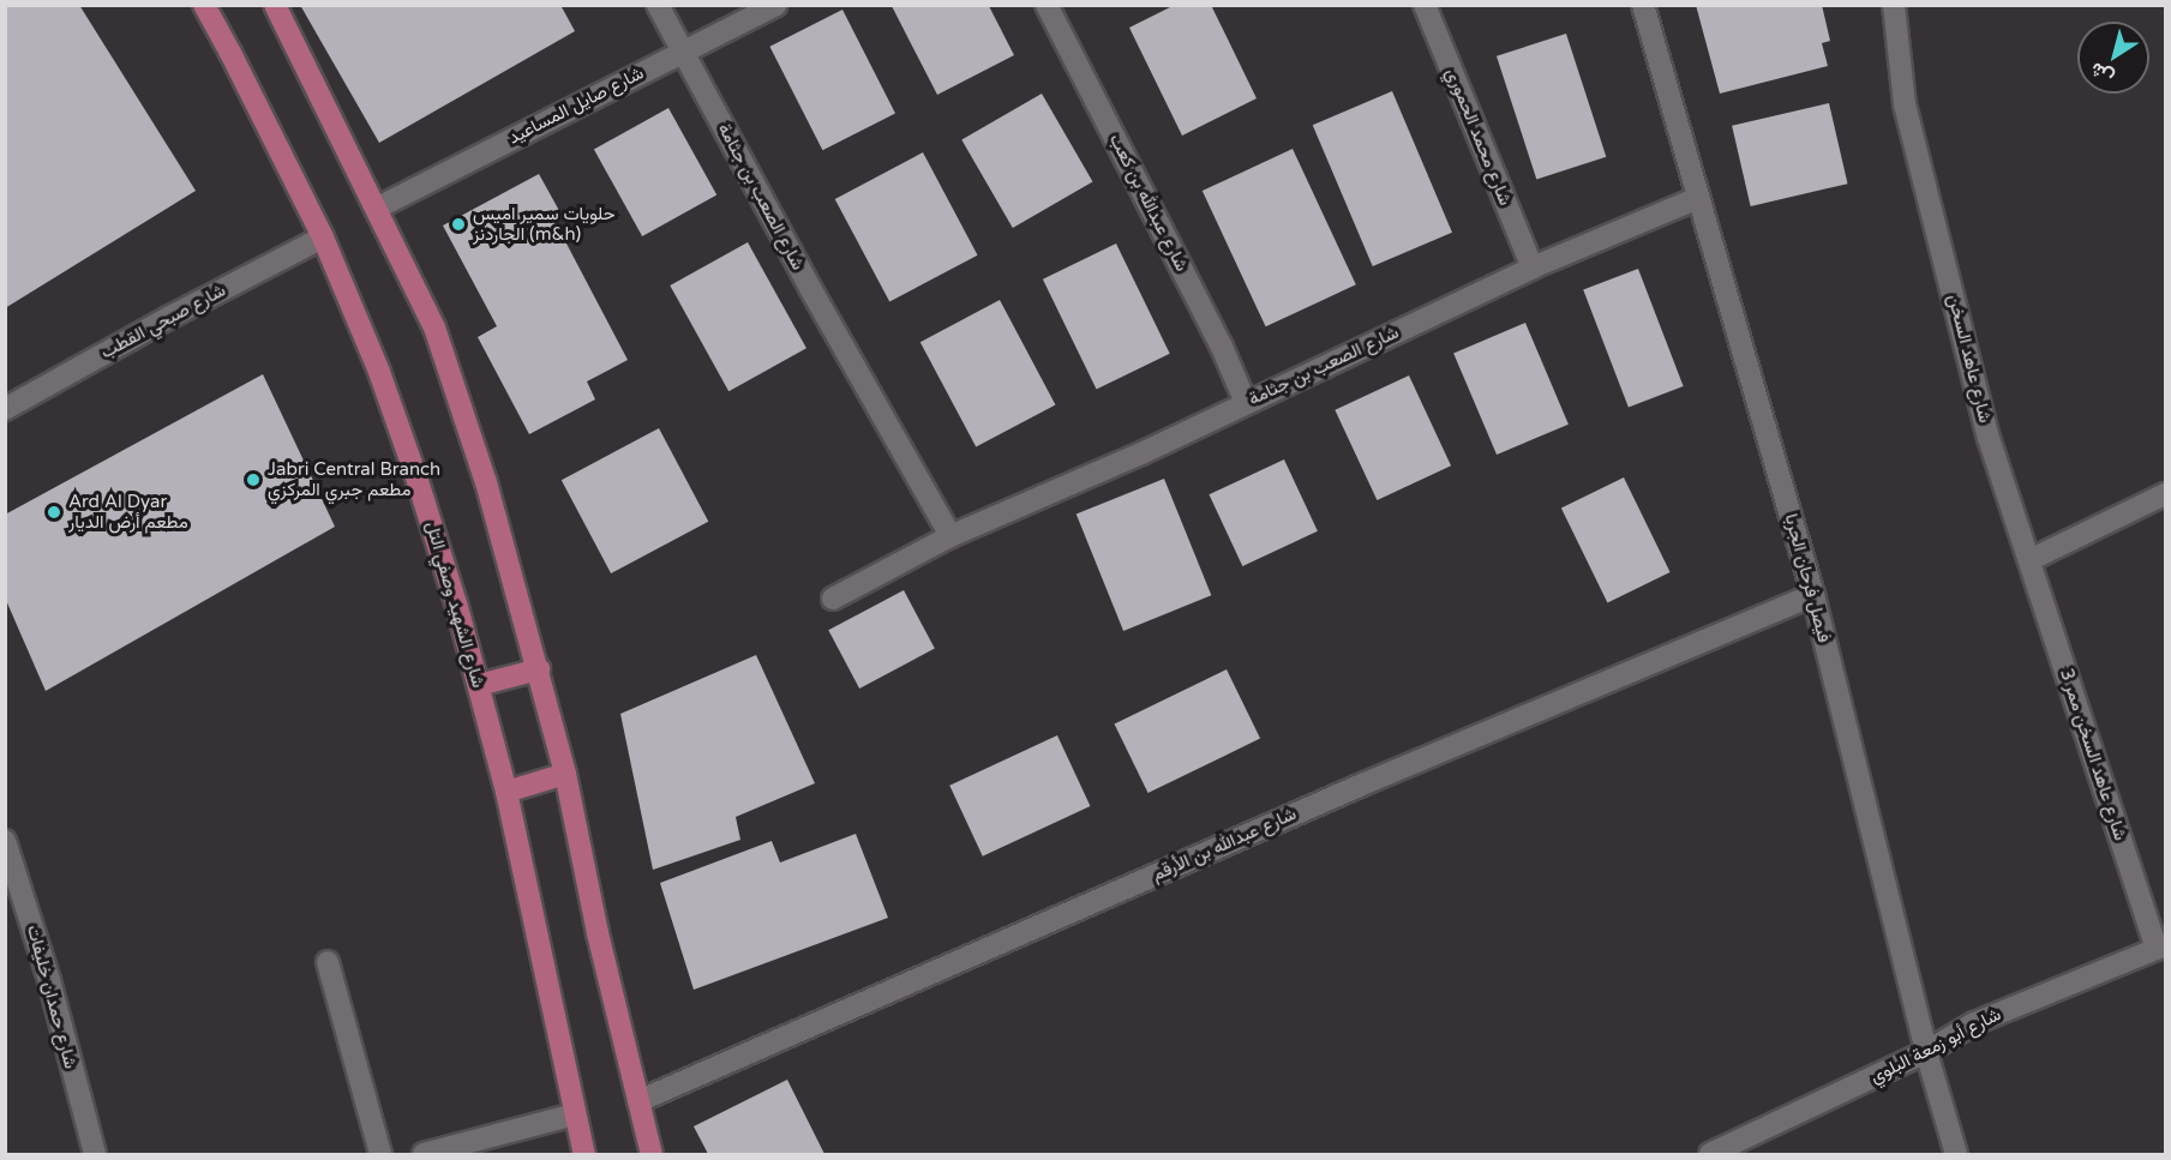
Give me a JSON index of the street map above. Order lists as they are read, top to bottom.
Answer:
{
  "streets": {
    "main road": ["شارع الشهيد وصفي التل"],
    "street": [
      "شارع صايل المساعيد",
      "شارع محمد الحموري",
      "شارع الصعب بن جثامة",
      "شارع عبدالله بن كعب",
      "شارع صبحي القطب",
      "شارع عاهد السخن",
      "فيصل فرحان الجربا",
      "شارع عاهد السخن ممر 3",
      "شارع عبدالله بن الأرقم",
      "شارع حمدان خليفات",
      "شارع أبو زمعة البلوي"
    ]
  },
  "crossings": [
    ["شارع صايل المساعيد", "شارع الصعب بن جثامة"],
    ["شارع محمد الحموري", "شارع الصعب بن جثامة"],
    ["شارع الصعب بن جثامة", "شارع عبدالله بن كعب"],
    ["شارع الصعب بن جثامة", "فيصل فرحان الجربا"],
    ["شارع صبحي القطب", "شارع الشهيد وصفي التل"],
    ["شارع عاهد السخن", "شارع عاهد السخن ممر 3"],
    ["فيصل فرحان الجربا", "شارع عبدالله بن الأرقم"],
    ["فيصل فرحان الجربا", "شارع أبو زمعة البلوي"],
    ["شارع عاهد السخن ممر 3", "شارع أبو زمعة البلوي"]
  ],
  "places": ["حلويات سمير اميس الجاردنز (m&h)", "Jabri Central Branch مطعم جبري المركزي", "Ard Al Dyar مطعم أرض الديار"],
  "north": "bottom left"
}
